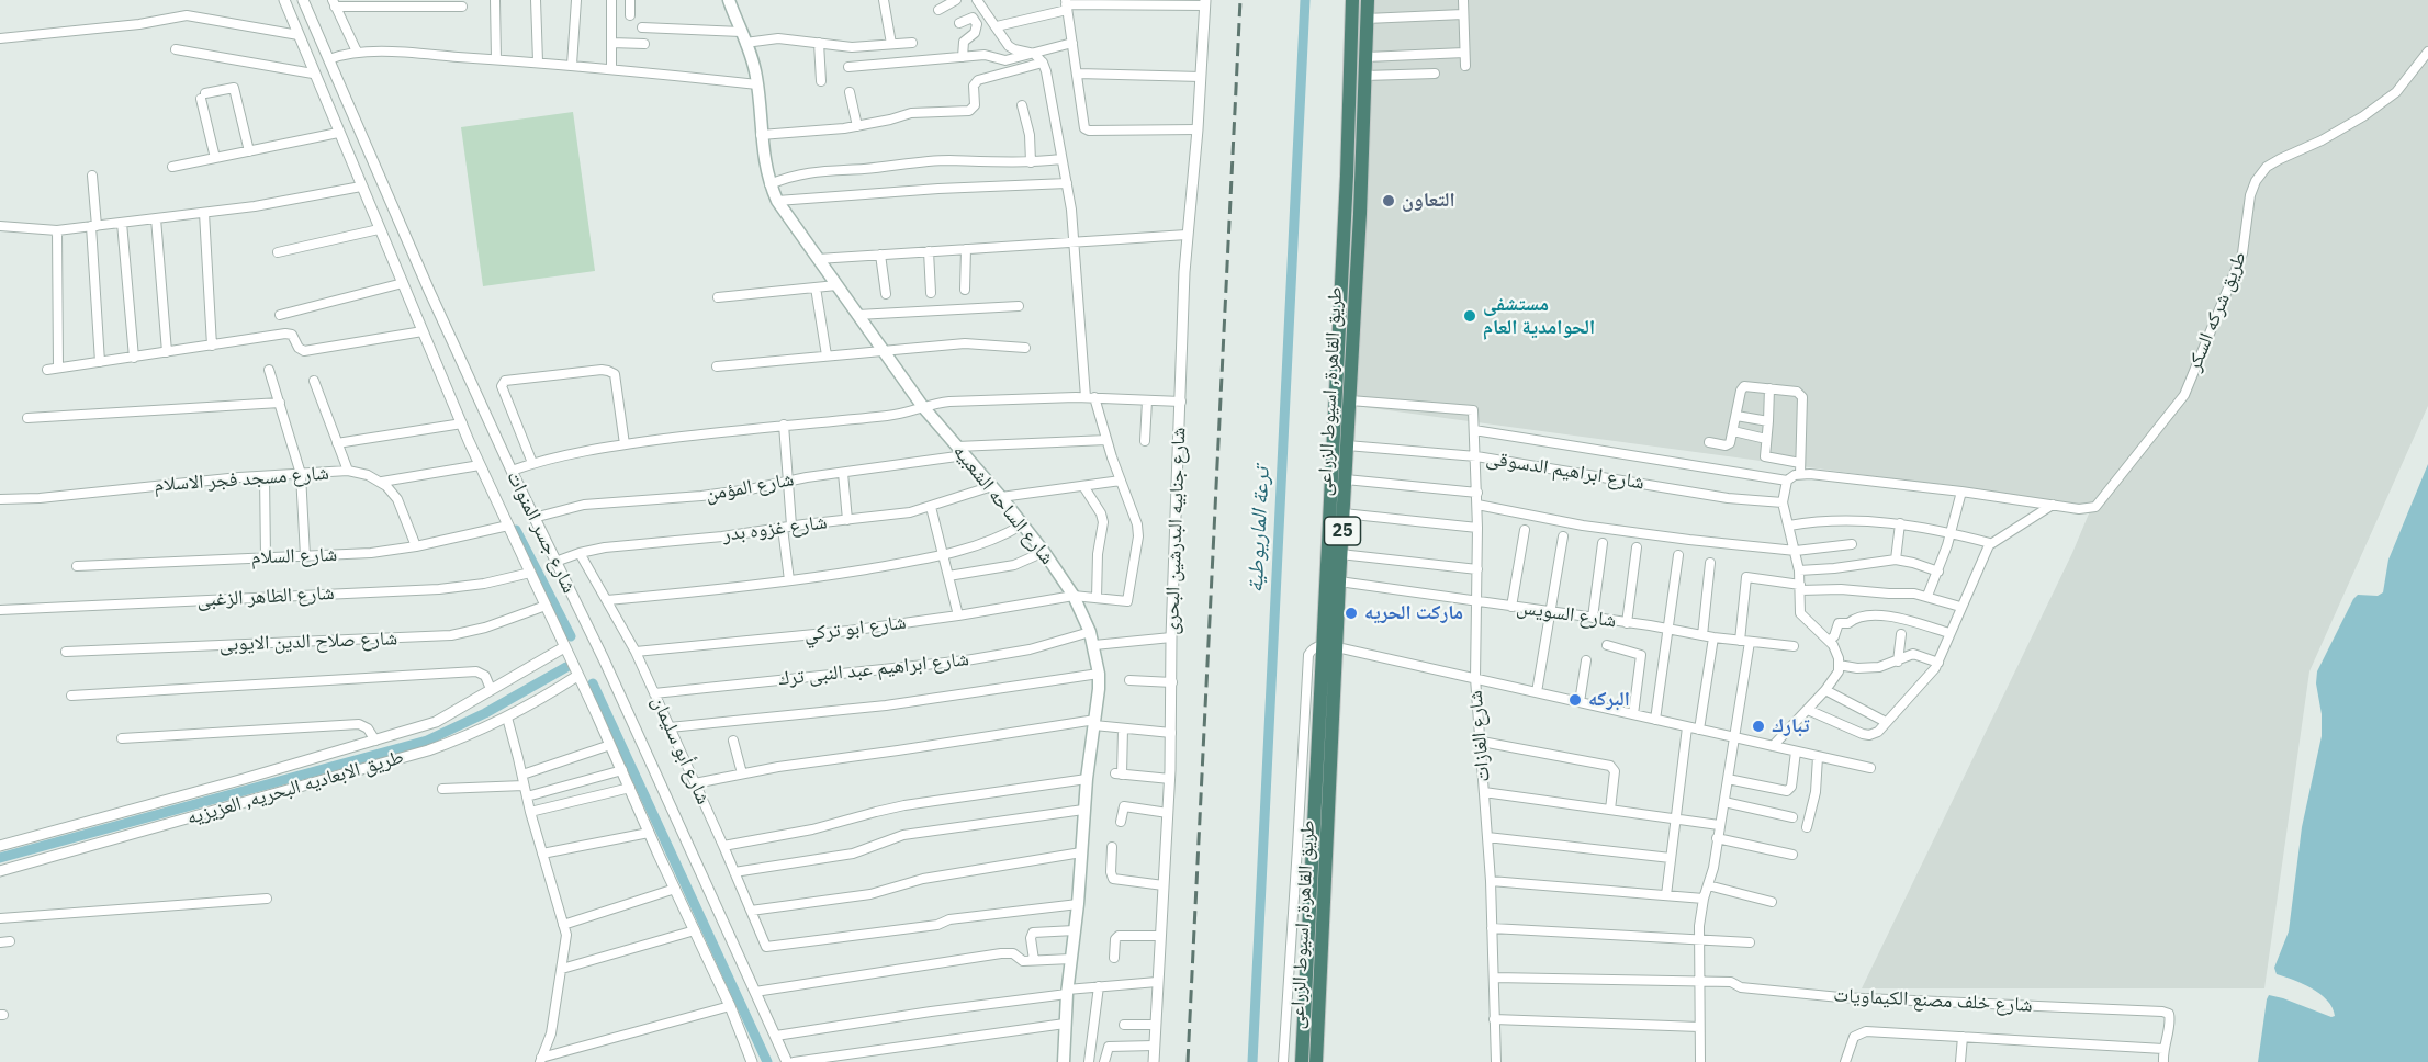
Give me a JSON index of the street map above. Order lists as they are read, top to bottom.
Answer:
{
  "streets": {
    "highway": ["طريق القاهرة, اسيوط الزراعى", "25"],
    "main road": ["شارع الساحه الشعبيه"],
    "street": [
      "طريق شركه السكر",
      "شارع ابراهيم الدسوقى",
      "شارع مسجد فجر الاسلام",
      "شارع المؤمن",
      "شارع غزوه بدر",
      "شارع جنابيه البدرشين البحرى",
      "شارع جسر المنوات",
      "شارع السلام",
      "شارع الطاهر الزغبى",
      "شارع السويس",
      "شارع ابو تركي",
      "شارع صلاح الدين الايوبى",
      "شارع ابراهيم عبد النبى ترك",
      "شارع الغازات",
      "شارع أبو سليمان",
      "طريق الابعاديه البحريه, العزيزيه",
      "شارع خلف مصنع الكيماويات"
    ]
  },
  "crossings": [
    ["طريق القاهرة, اسيوط الزراعى", "شارع ابراهيم الدسوقى"],
    ["طريق القاهرة, اسيوط الزراعى", "شارع السويس"],
    ["طريق القاهرة, اسيوط الزراعى", "شارع الغازات"],
    ["شارع ابراهيم الدسوقى", "شارع الغازات"],
    ["شارع مسجد فجر الاسلام", "شارع جسر المنوات"],
    ["شارع المؤمن", "شارع الساحه الشعبيه"],
    ["شارع المؤمن", "شارع جسر المنوات"],
    ["شارع الساحه الشعبيه", "شارع غزوه بدر"],
    ["شارع الساحه الشعبيه", "شارع ابو تركي"],
    ["شارع الساحه الشعبيه", "شارع ابراهيم عبد النبى ترك"],
    ["شارع الساحه الشعبيه", "شارع أبو سليمان"],
    ["شارع غزوه بدر", "شارع جسر المنوات"],
    ["شارع غزوه بدر", "شارع أبو سليمان"],
    ["شارع جسر المنوات", "شارع السلام"],
    ["شارع جسر المنوات", "شارع الطاهر الزغبى"],
    ["شارع جسر المنوات", "شارع صلاح الدين الايوبى"],
    ["شارع جسر المنوات", "طريق الابعاديه البحريه, العزيزيه"],
    ["شارع السويس", "شارع الغازات"],
    ["شارع ابو تركي", "شارع أبو سليمان"],
    ["شارع ابراهيم عبد النبى ترك", "شارع أبو سليمان"],
    ["شارع الغازات", "شارع خلف مصنع الكيماويات"]
  ],
  "water": ["ترعة الماريوطية"],
  "places": [
    "التعاون",
    "مستشفى الحوامدية العام",
    "ماركت الحريه",
    "البركه",
    "تبارك"
  ]
}
